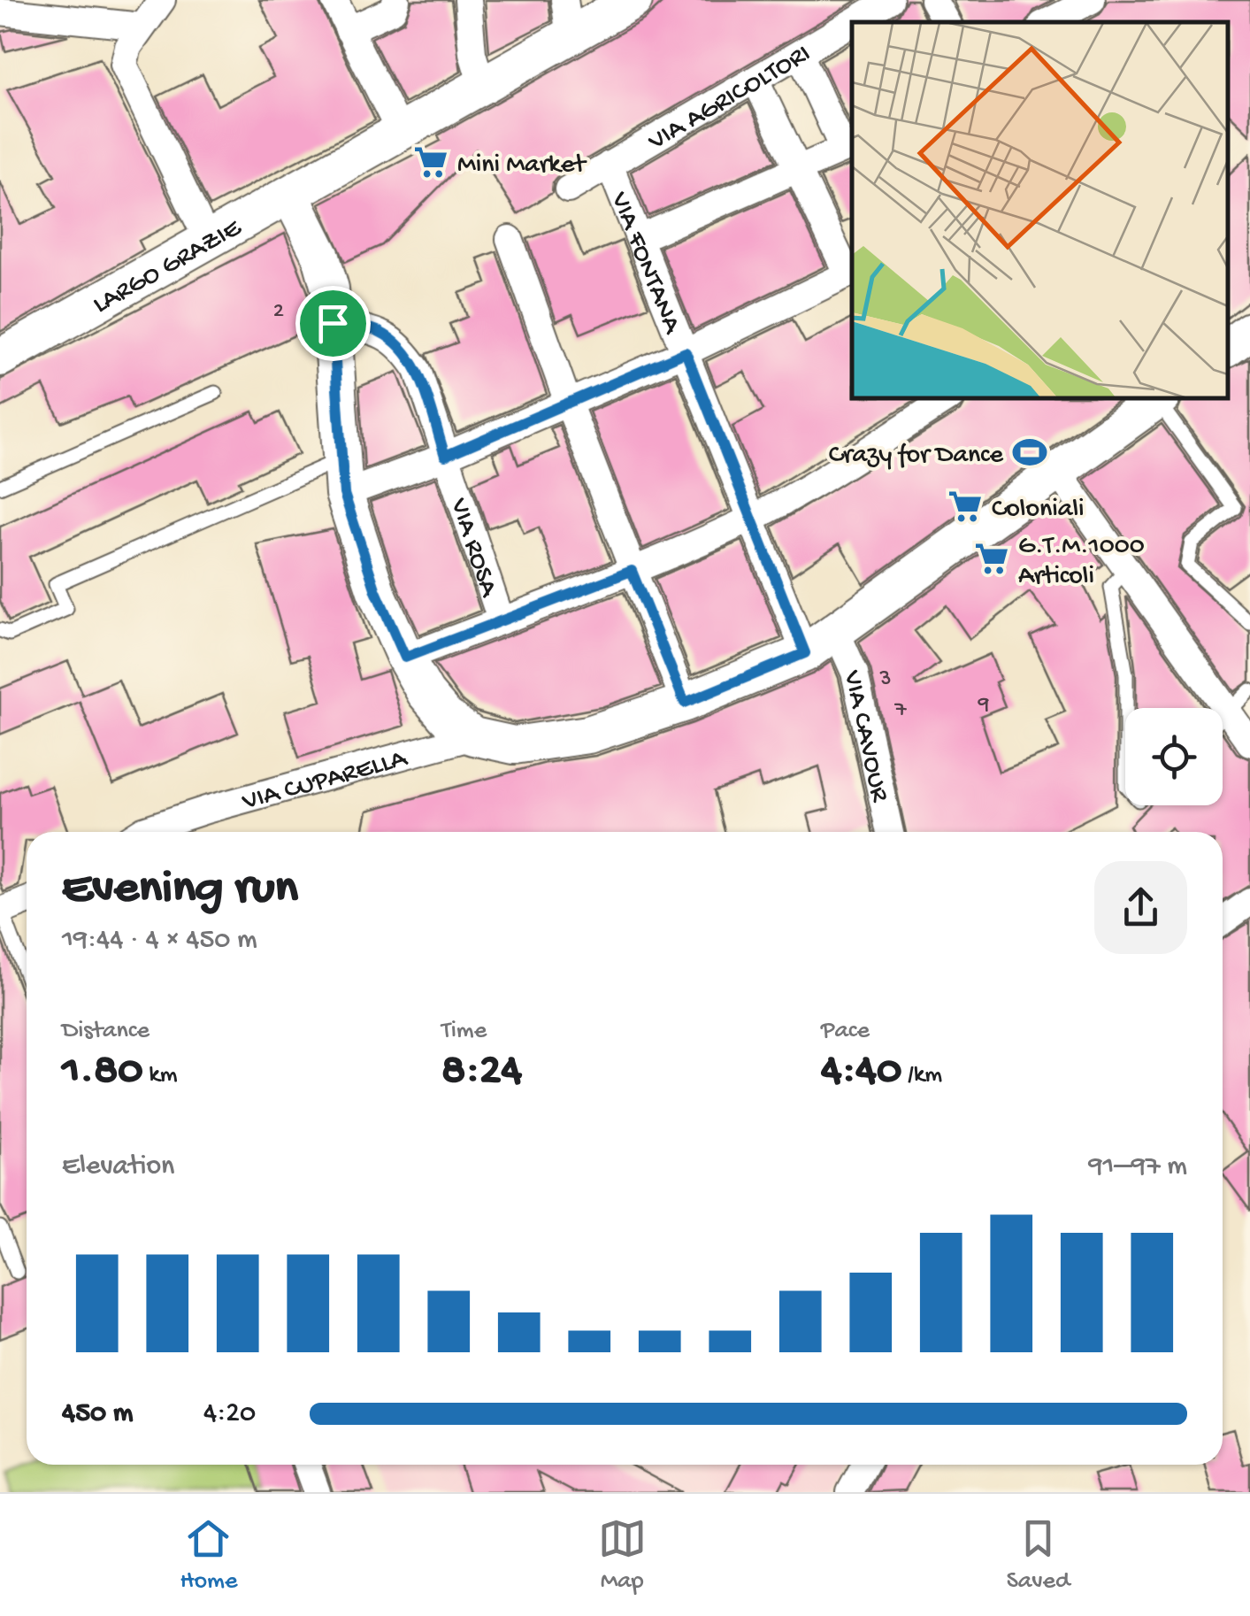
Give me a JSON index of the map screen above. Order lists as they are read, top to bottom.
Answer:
{
  "streets": {
    "street": [
      "VIA AGRICOLTORI",
      "VIA FONTANA",
      "LARGO GRAZIE",
      "VIA ROSA",
      "VIA CAVOUR",
      "VIA CUPARELLA"
    ]
  },
  "crossings": [
    ["VIA AGRICOLTORI", "VIA FONTANA"]
  ],
  "places": {
    "supermarket": ["Mini Market", "Coloniali", "G.T.M.1000 Articoli"],
    "sports": ["Crazy for Dance"]
  },
  "house_numbers": [
    "2",
    "3",
    "9",
    "7"
  ],
  "page": {
    "heading": ["Evening run", "19:44 · 4 × 450 m"],
    "stats": [
      ["Distance", "1.80 km"],
      ["Time", "8:24"],
      ["Pace", "4:40 /km"]
    ],
    "chart": ["Elevation", "91–97 m"],
    "list": [
      {
        "name": "450 m",
        "note": "4:20"
      }
    ],
    "tabs": ["Home", "Map", "Saved"]
  }
}
